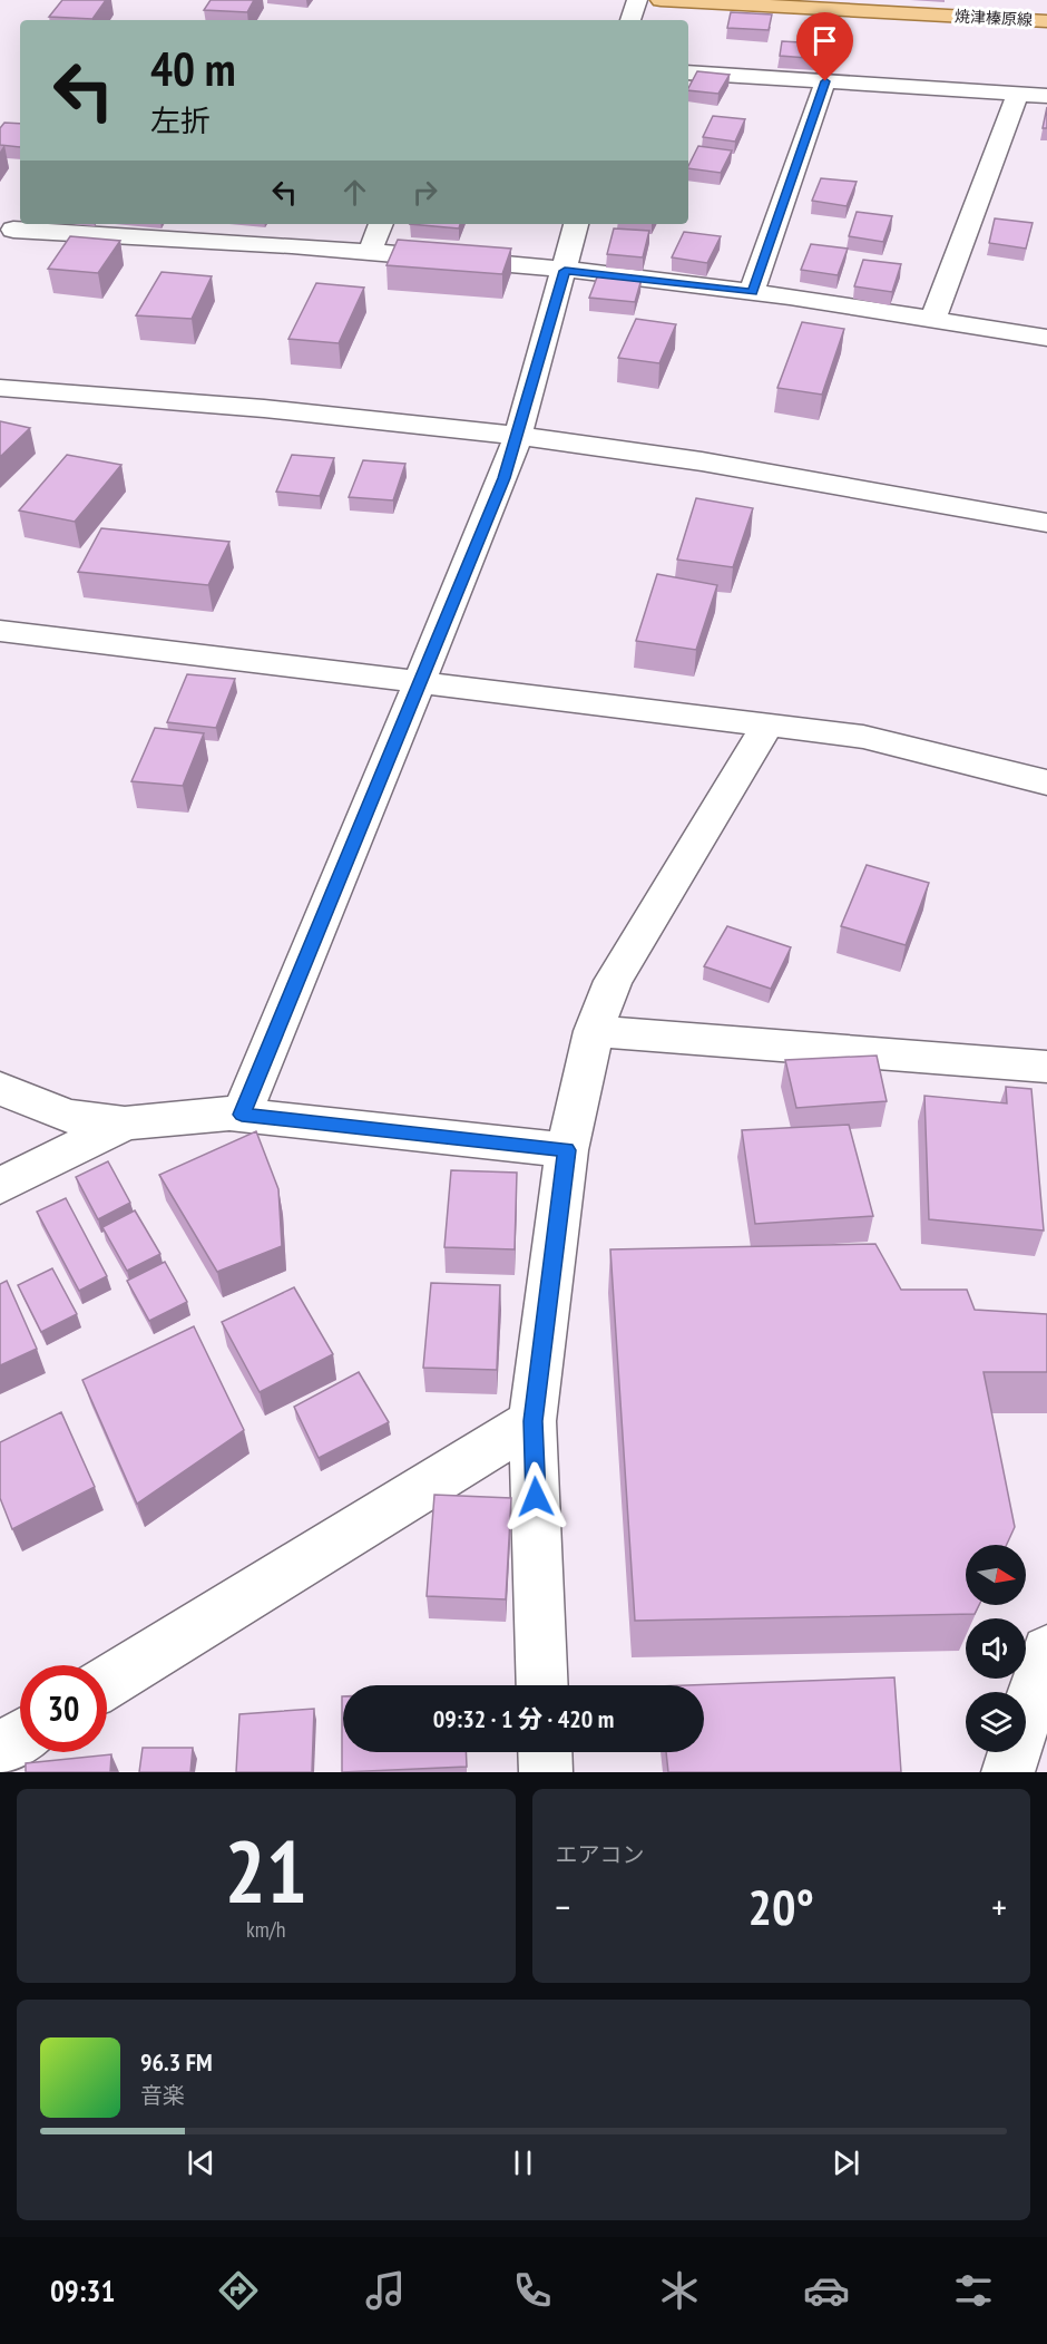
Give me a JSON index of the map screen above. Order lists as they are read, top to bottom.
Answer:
{
  "streets": {
    "main road": ["焼津榛原線"]
  },
  "north": "right",
  "page": {
    "turn": ["40 m", "左折"],
    "limit": "30",
    "trip": "09:32 · 1 分 · 420 m",
    "tile": [
      ["21", "km/h"],
      "エアコン"
    ],
    "heat": ["−", "20°", "+"],
    "song": ["96.3 FM", "音楽"],
    "tabs": "09:31"
  }
}
